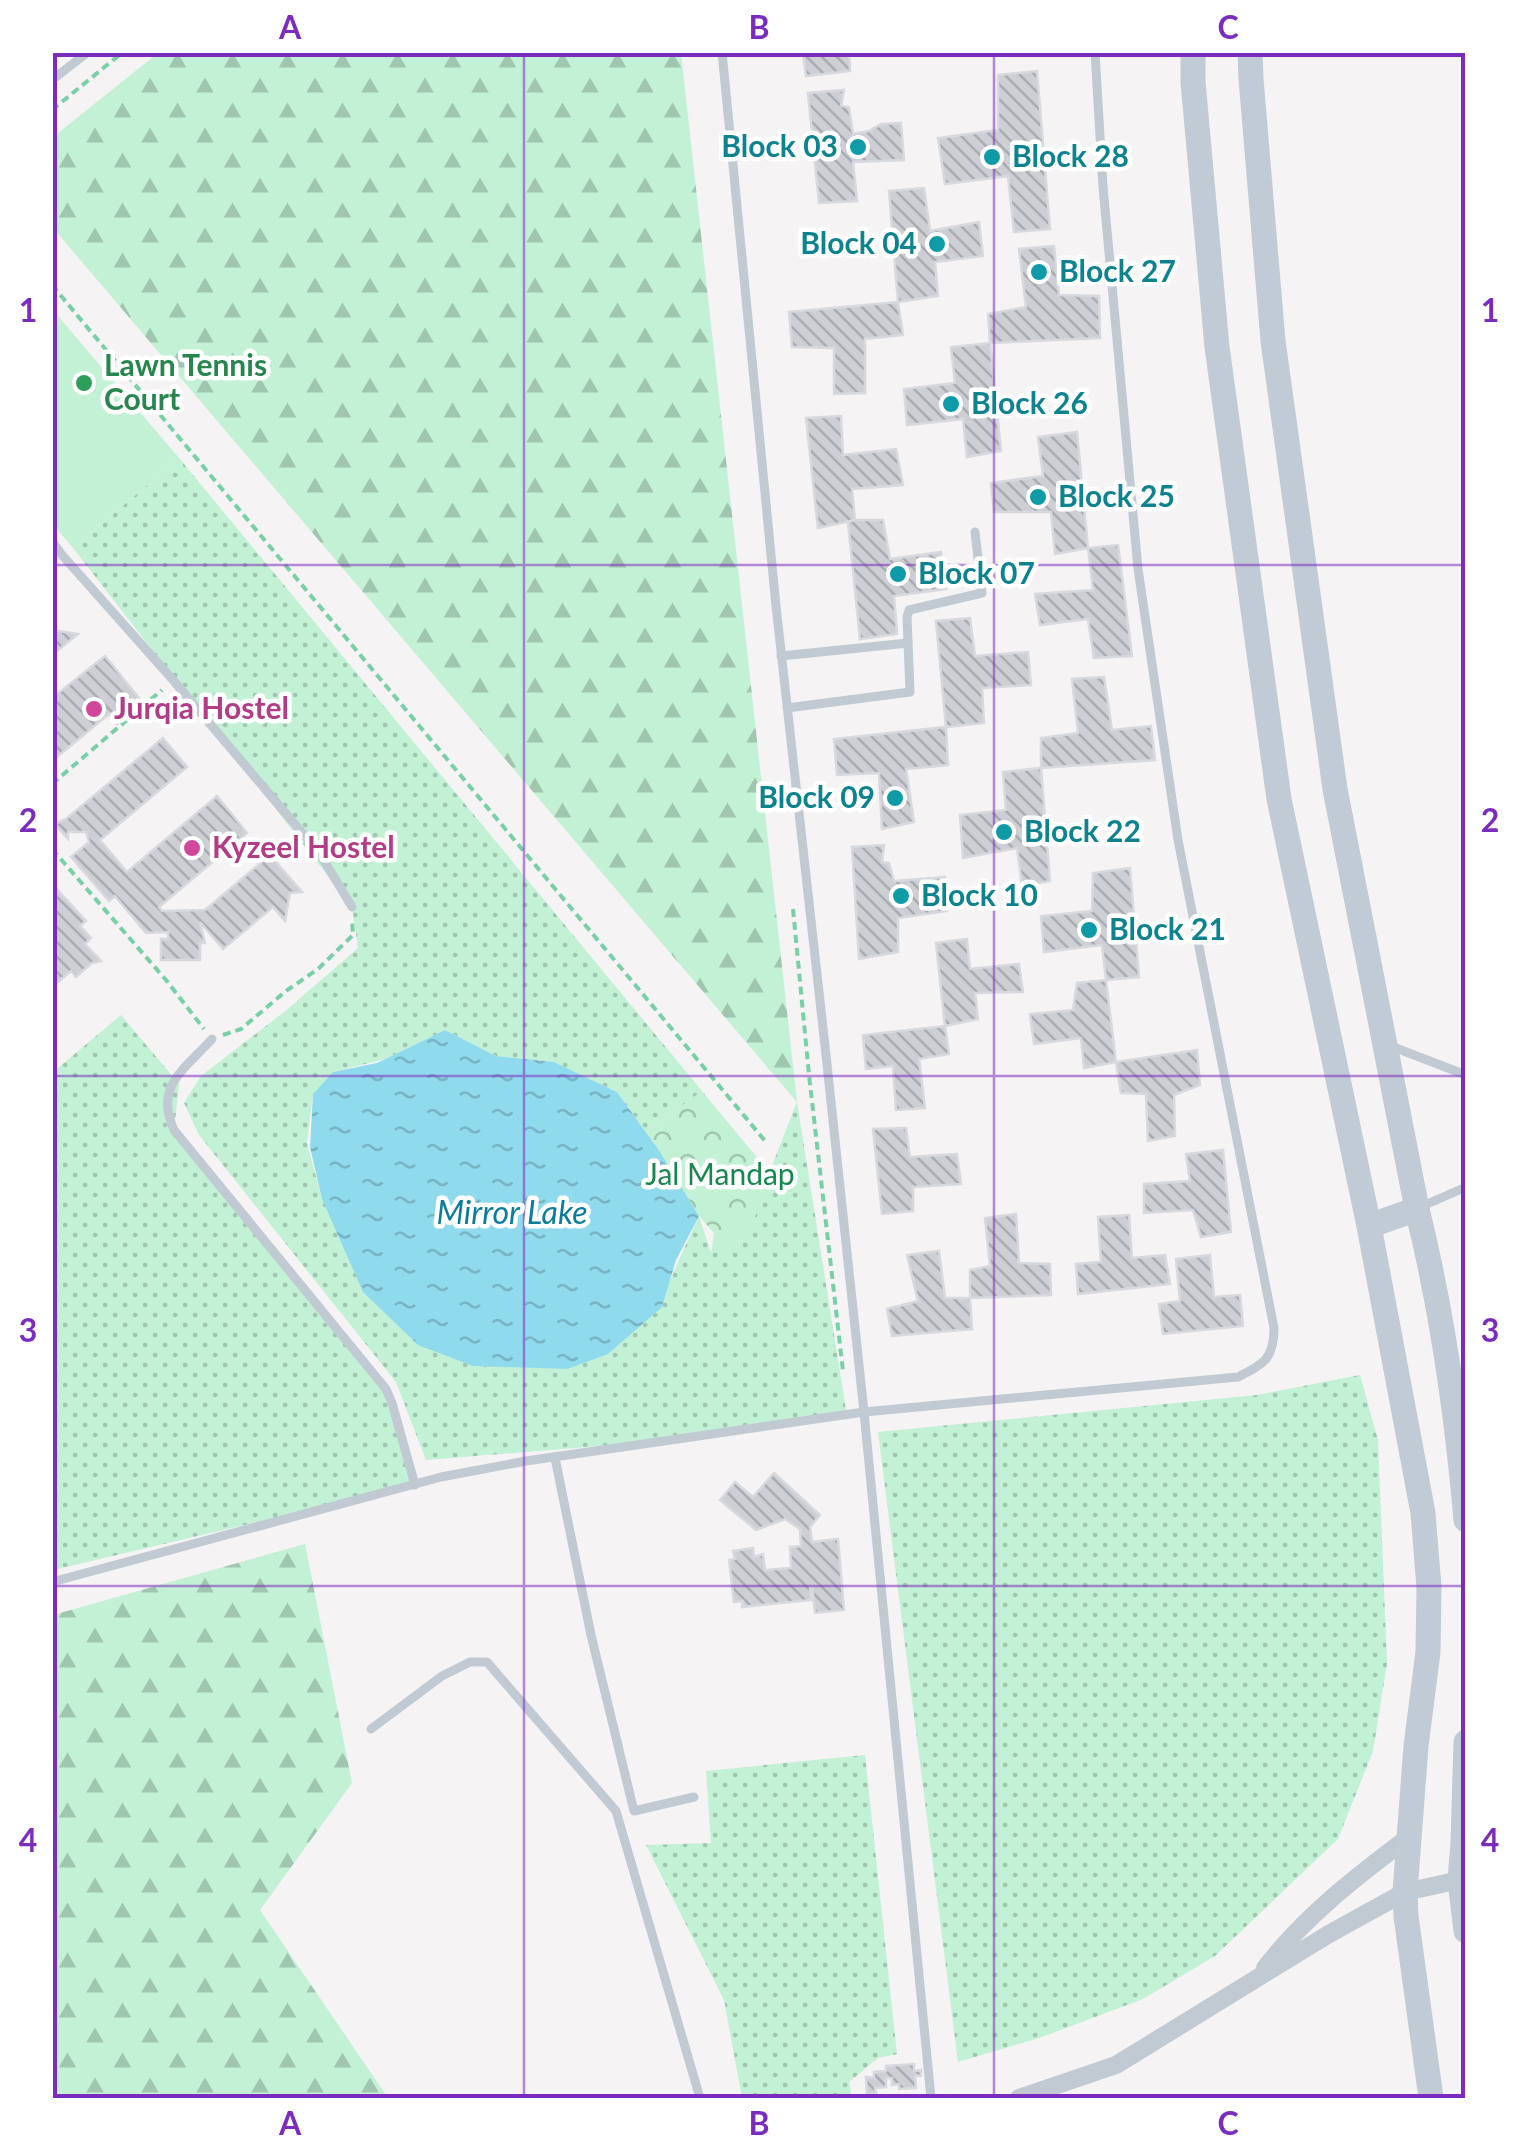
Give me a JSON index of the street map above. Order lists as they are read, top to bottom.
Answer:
{
  "water": ["Mirror Lake"],
  "parks": ["Jal Mandap"],
  "places": [
    "Block 03",
    "Block 28",
    "Block 04",
    "Block 27",
    "Lawn Tennis Court",
    "Block 26",
    "Block 25",
    "Block 07",
    "Jurqia Hostel",
    "Block 09",
    "Block 22",
    "Kyzeel Hostel",
    "Block 10",
    "Block 21"
  ],
  "grid": {
    "columns": ["A", "B", "C"],
    "rows": [
      "1",
      "2",
      "3",
      "4"
    ]
  }
}
